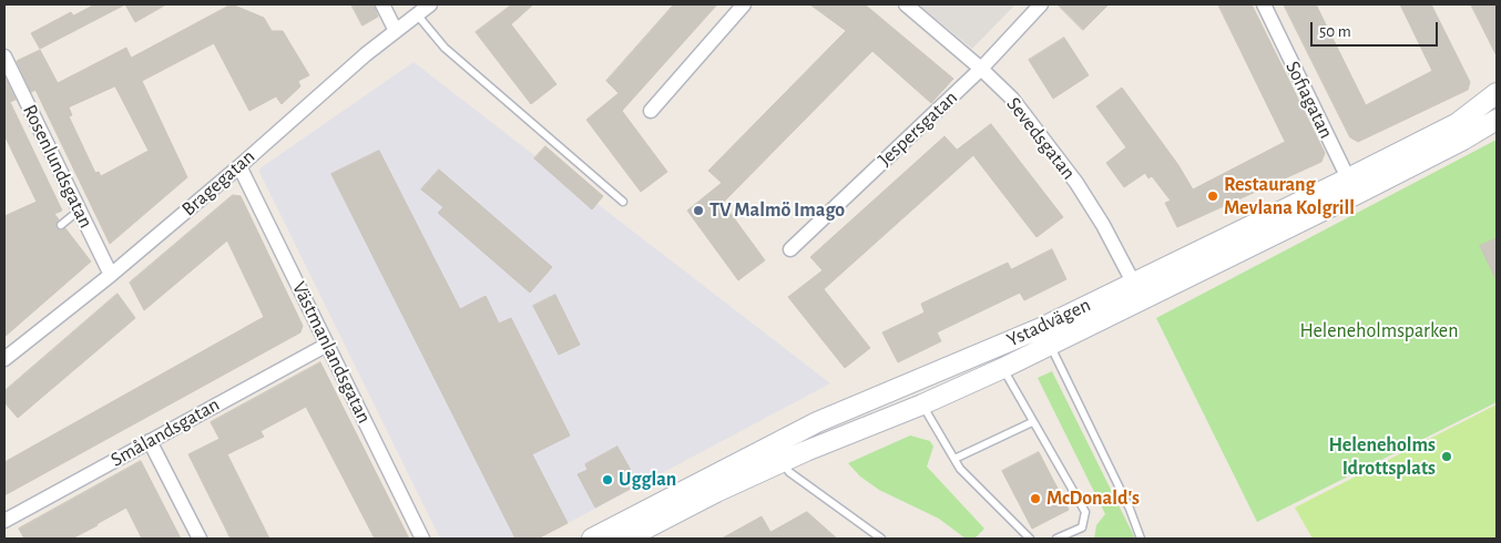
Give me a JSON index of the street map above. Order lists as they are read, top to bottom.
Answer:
{
  "streets": {
    "main road": ["Ystadvägen"],
    "street": [
      "Sofiagatan",
      "Jespersgatan",
      "Sevedsgatan",
      "Rosenlundsgatan",
      "Bragegatan",
      "Västmanlandsgatan",
      "Smålandsgatan"
    ]
  },
  "crossings": [
    ["Sofiagatan", "Ystadvägen"],
    ["Jespersgatan", "Sevedsgatan"],
    ["Sevedsgatan", "Ystadvägen"],
    ["Rosenlundsgatan", "Bragegatan"],
    ["Bragegatan", "Västmanlandsgatan"],
    ["Västmanlandsgatan", "Smålandsgatan"]
  ],
  "parks": ["Heleneholmsparken"],
  "places": [
    "Restaurang Mevlana Kolgrill",
    "TV Malmö Imago",
    "Heleneholms Idrottsplats",
    "Ugglan",
    "McDonald's"
  ],
  "scale_bar": "50 m"
}
